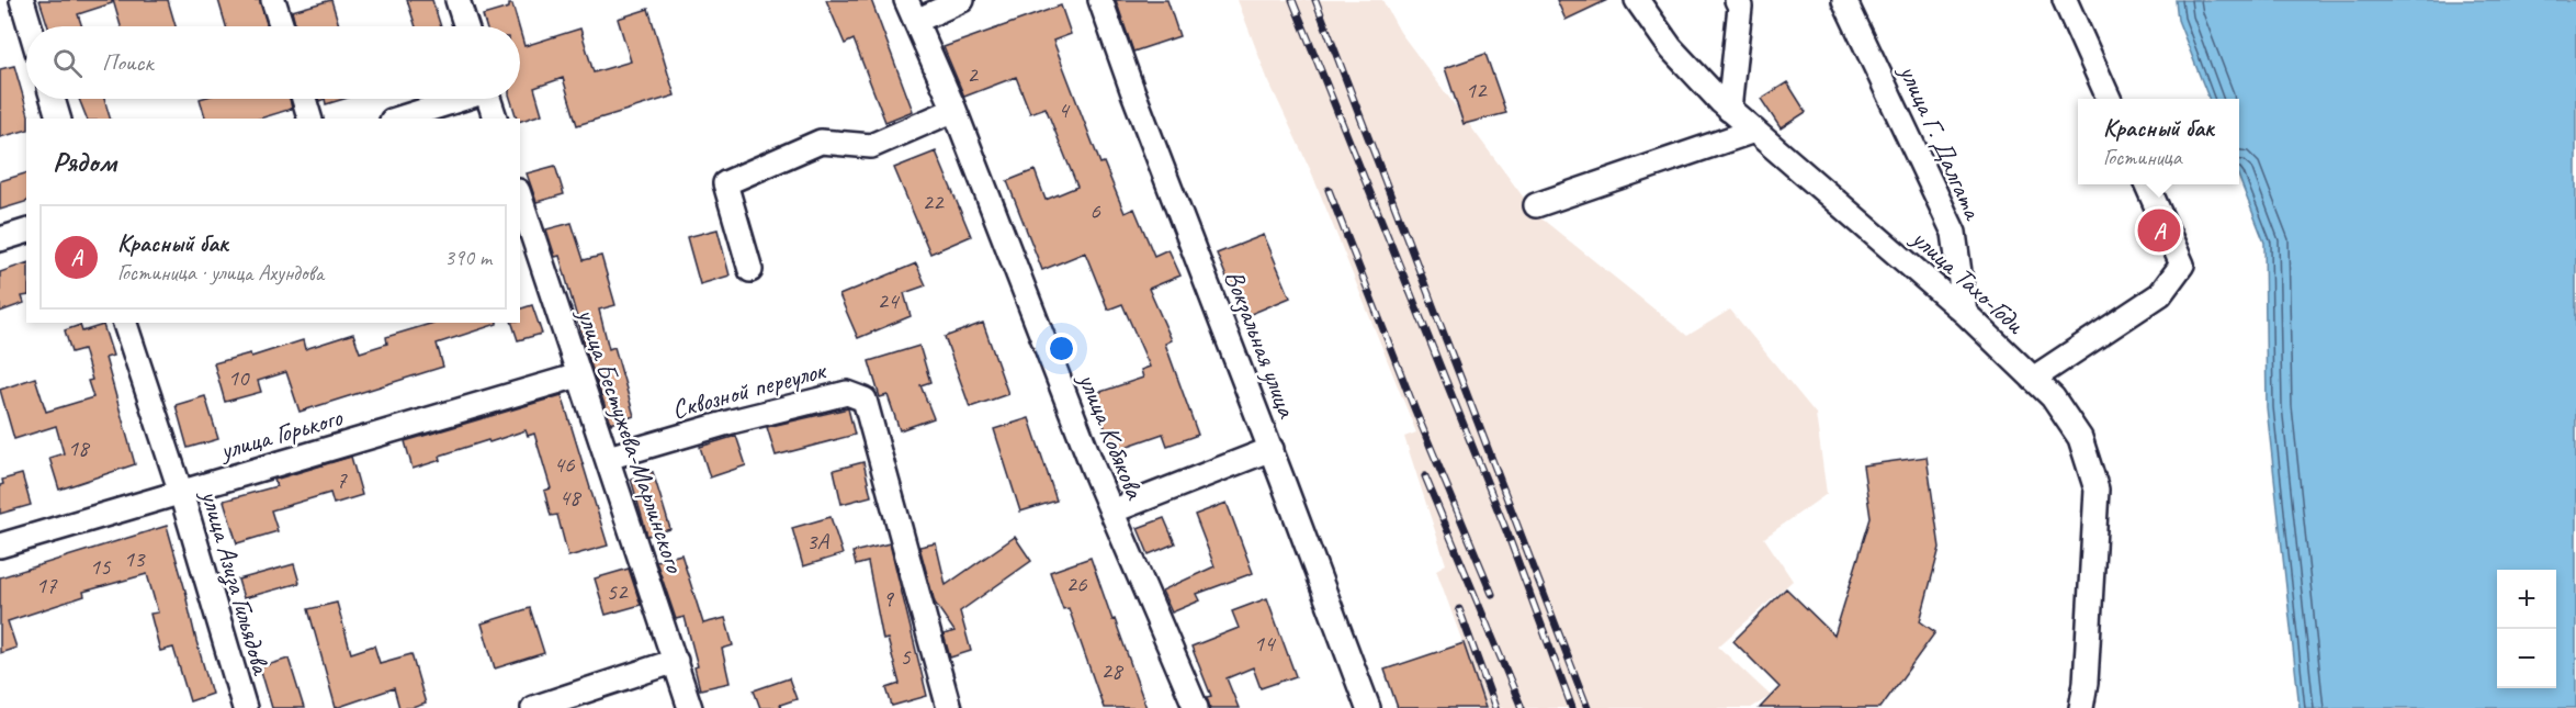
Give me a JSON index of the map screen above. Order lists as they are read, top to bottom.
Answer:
{
  "streets": {
    "street": [
      "улица Г. Далгата",
      "улица Тахо-Годи",
      "Вокзальная улица",
      "Сквозной переулок",
      "улица Горького",
      "улица Кобякова",
      "улица Бестужева-Марлинского",
      "улица Азиза Гильядова"
    ]
  },
  "crossings": [
    ["улица Г. Далгата", "улица Тахо-Годи"],
    ["Сквозной переулок", "улица Бестужева-Марлинского"],
    ["улица Горького", "улица Бестужева-Марлинского"],
    ["улица Горького", "улица Азиза Гильядова"]
  ],
  "house_numbers": [
    "2",
    "12",
    "4",
    "22",
    "6",
    "24",
    "10",
    "18",
    "46",
    "7",
    "48",
    "3А",
    "13",
    "15",
    "26",
    "17",
    "52",
    "9",
    "14",
    "5",
    "28"
  ],
  "page": {
    "search": "Поиск",
    "popup": ["Красный бак", "Гостиница"],
    "heading": "Рядом",
    "list": [
      {
        "mark": "A",
        "name": "Красный бак",
        "note": "Гостиница · улица Ахундова",
        "value": "390 m"
      }
    ],
    "pins": "A",
    "map_buttons": ["+", "−"]
  }
}
